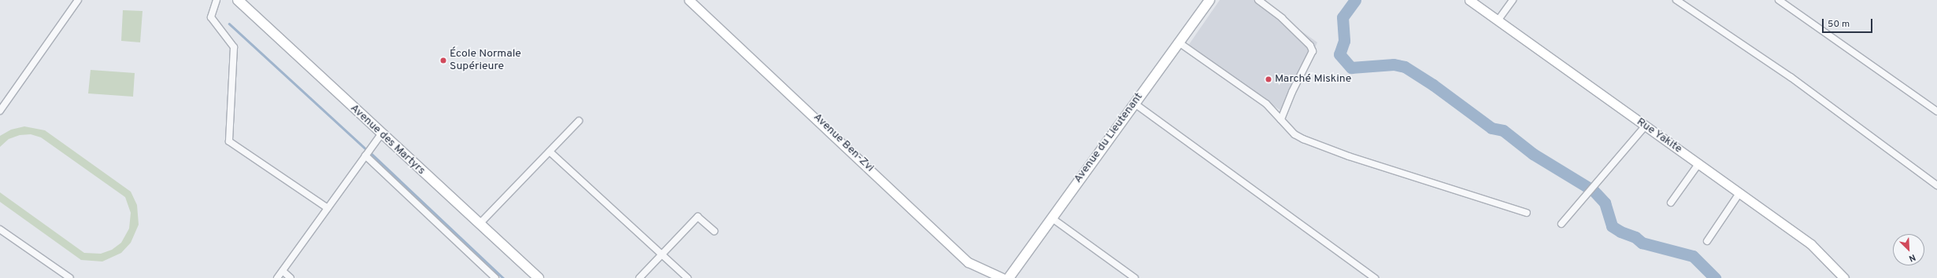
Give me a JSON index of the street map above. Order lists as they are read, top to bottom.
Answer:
{
  "streets": {
    "main road": [
      "Rue Yakite",
      "Avenue du Lieutenant",
      "Avenue des Martyrs",
      "Avenue Ben-Zvi"
    ]
  },
  "places": ["École Normale Supérieure", "Marché Miskine"],
  "scale_bar": "50 m",
  "north": "bottom right"
}
